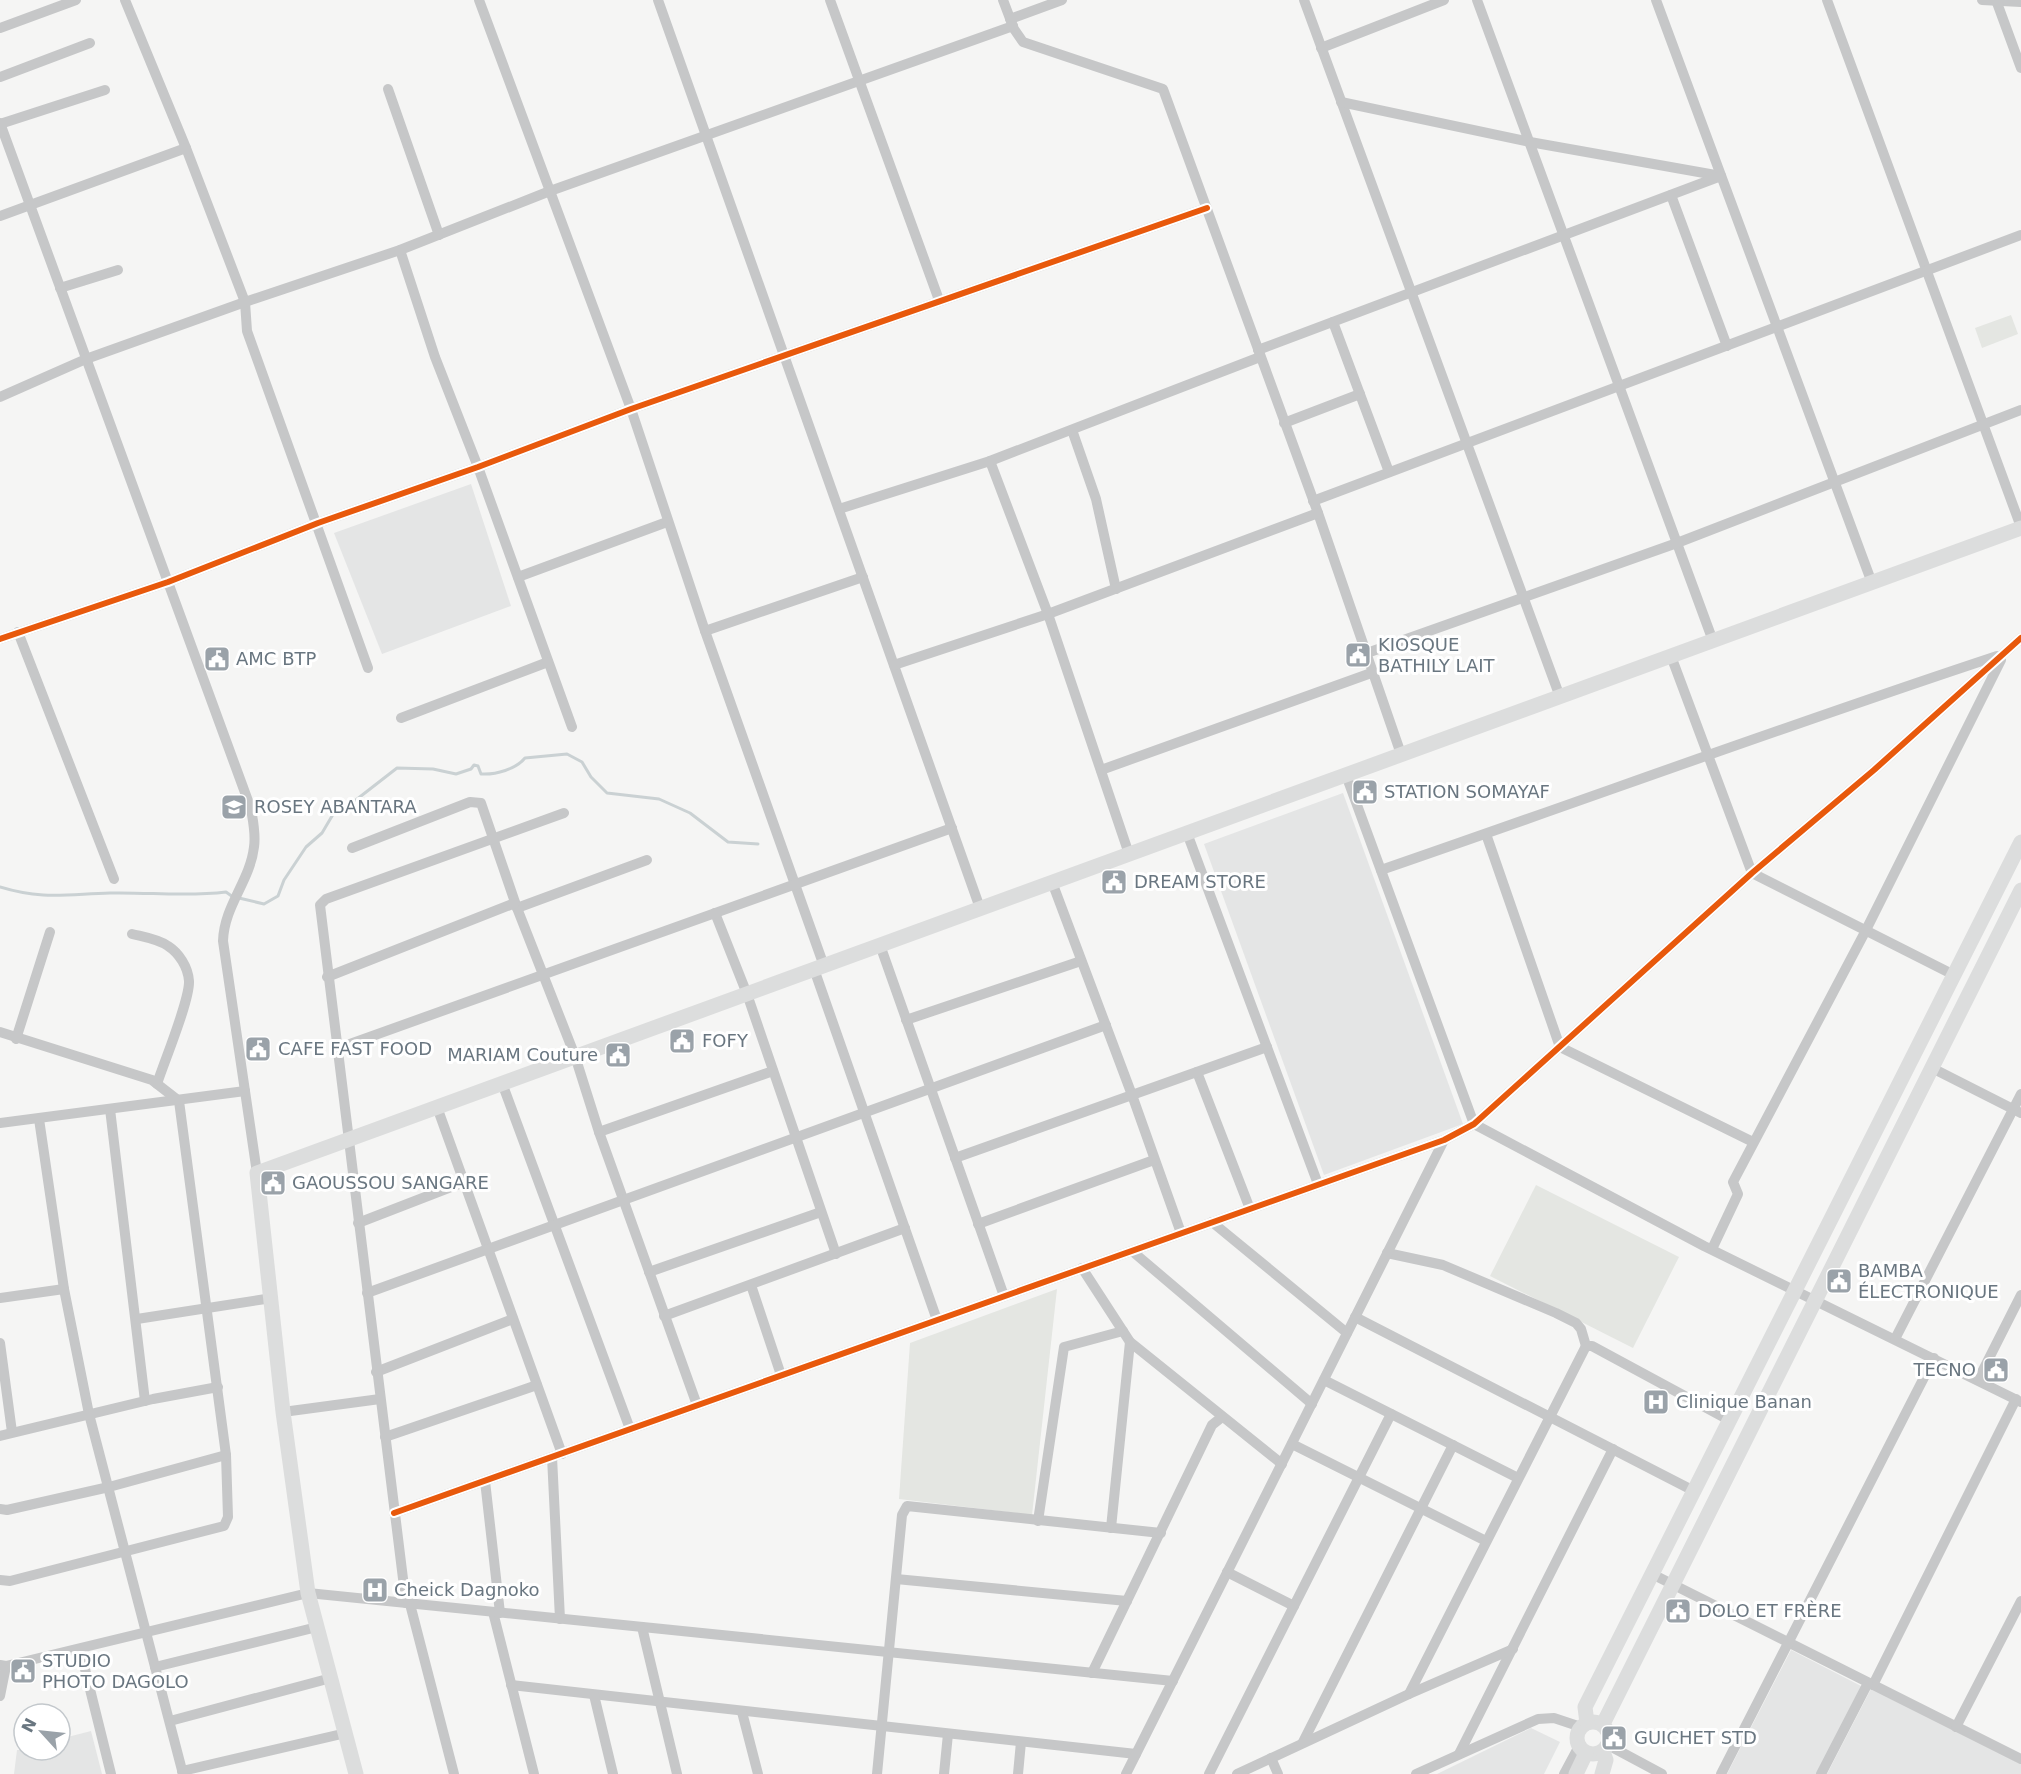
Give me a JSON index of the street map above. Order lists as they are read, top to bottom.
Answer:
{
  "places": {
    "public building": [
      "KIOSQUE BATHILY LAIT",
      "AMC BTP",
      "STATION SOMAYAF",
      "DREAM STORE",
      "FOFY",
      "CAFE FAST FOOD",
      "MARIAM Couture",
      "GAOUSSOU SANGARE",
      "BAMBA ÉLECTRONIQUE",
      "TECNO",
      "DOLO ET FRÈRE",
      "STUDIO PHOTO DAGOLO",
      "GUICHET STD"
    ],
    "school or university": ["ROSEY ABANTARA"],
    "hospital": ["Clinique Banan", "Cheick Dagnoko"]
  },
  "north": "top left"
}
